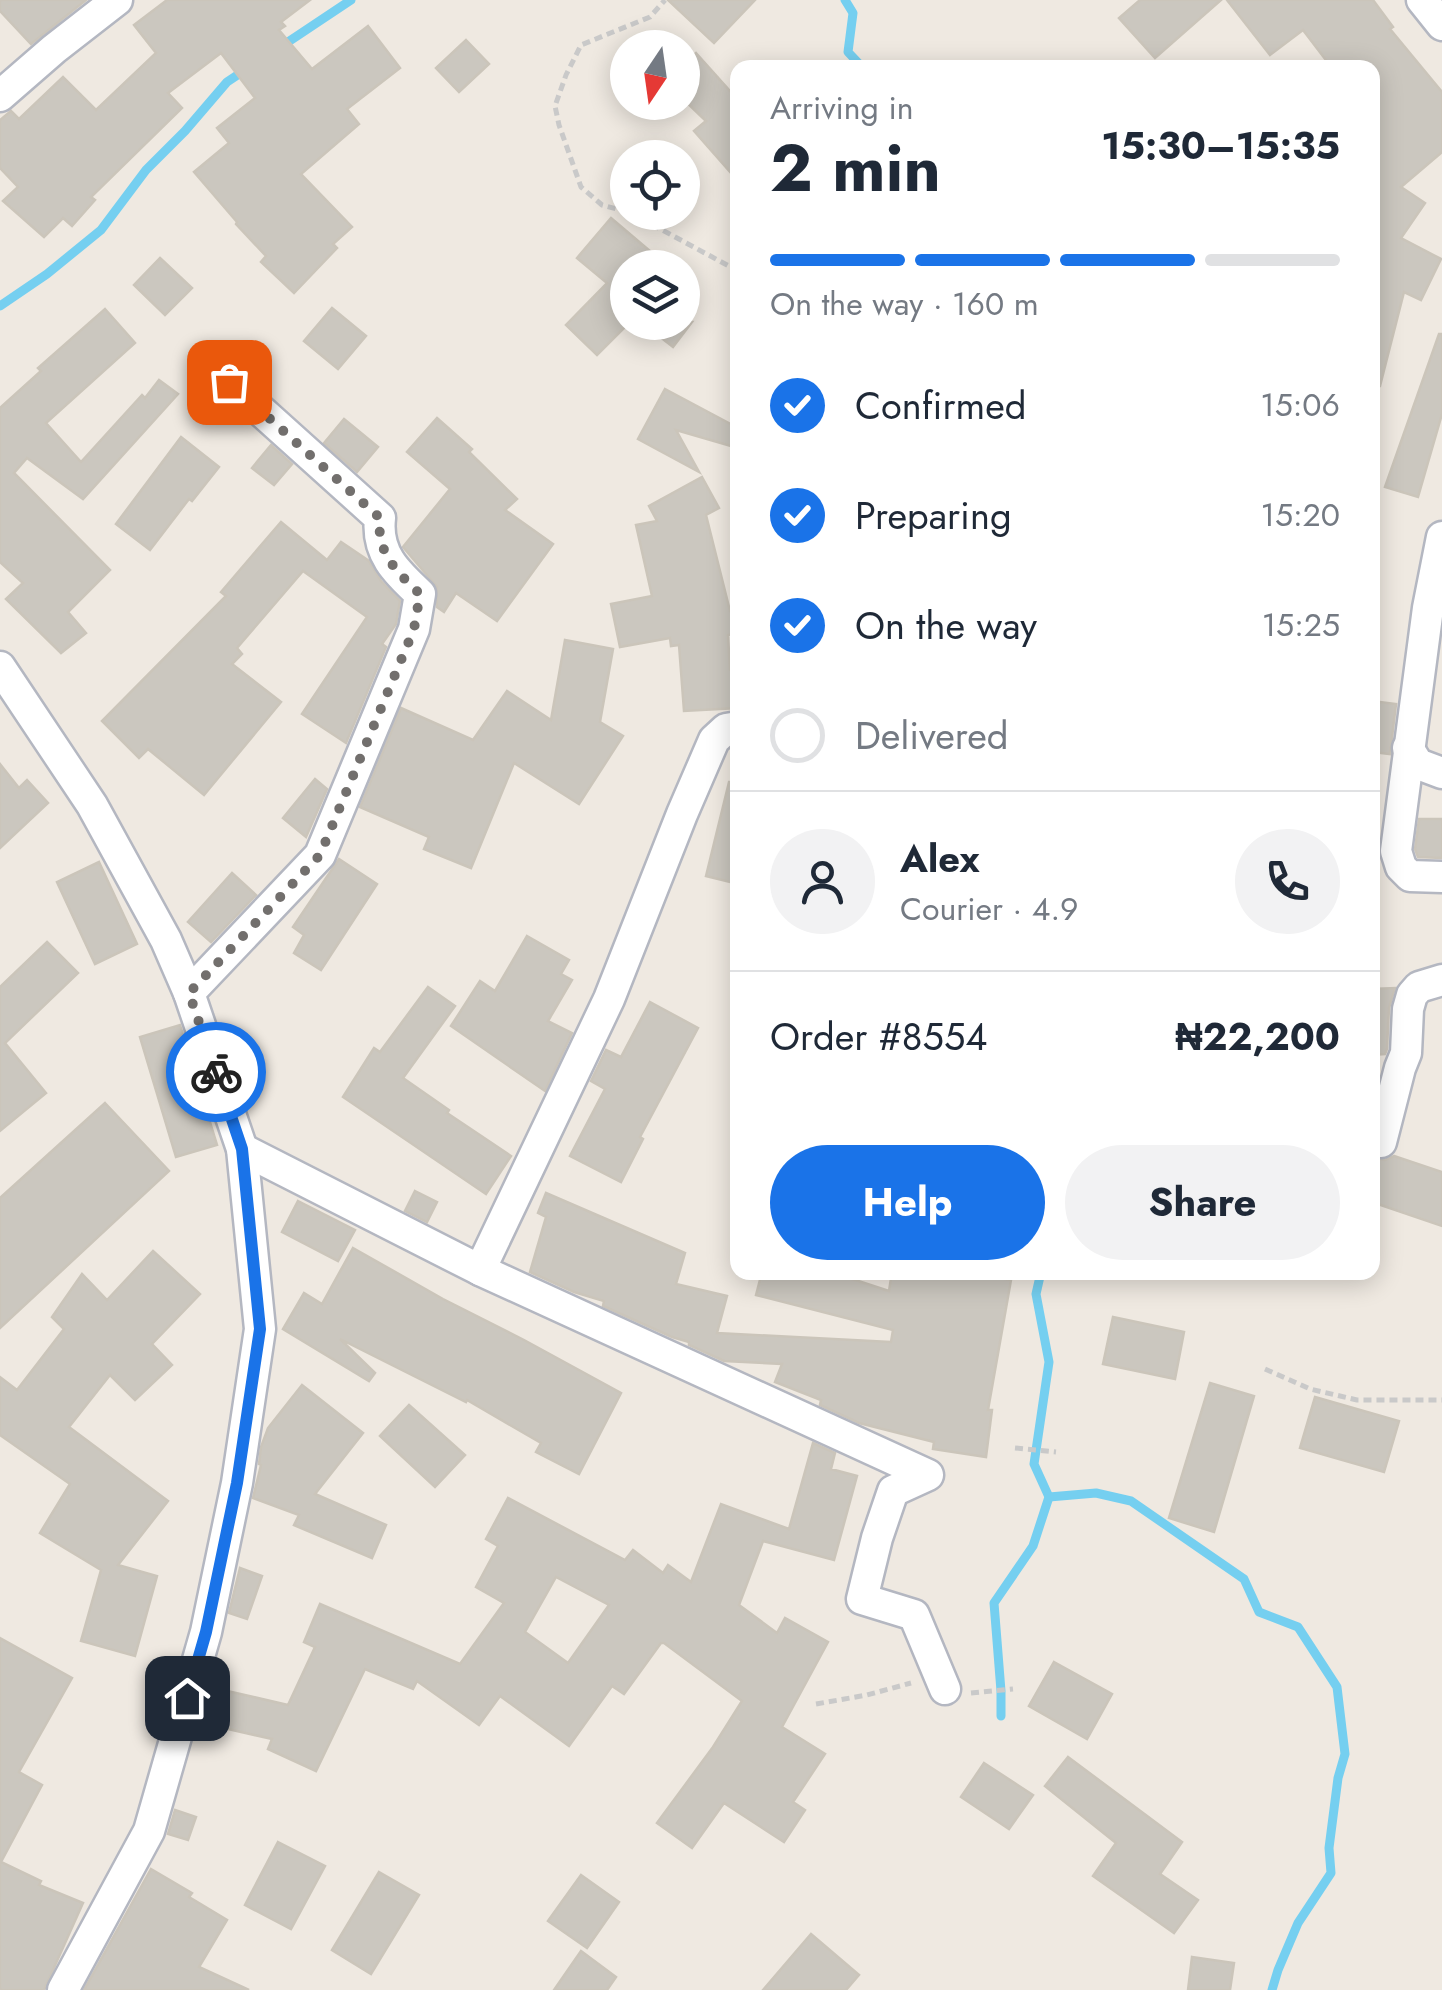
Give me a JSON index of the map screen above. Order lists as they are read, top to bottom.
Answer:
{
  "north": "bottom",
  "page": {
    "heading": ["2 min", "Arriving in", "15:30–15:35"],
    "panel": [
      "Alex",
      "Courier · 4.9",
      "Order #8554",
      "₦22,200"
    ],
    "bar": "On the way · 160 m",
    "list": [
      ["Confirmed", "15:06"],
      ["Preparing", "15:20"],
      ["On the way", "15:25"],
      "Delivered"
    ],
    "buttons": ["Help", "Share"]
  }
}
